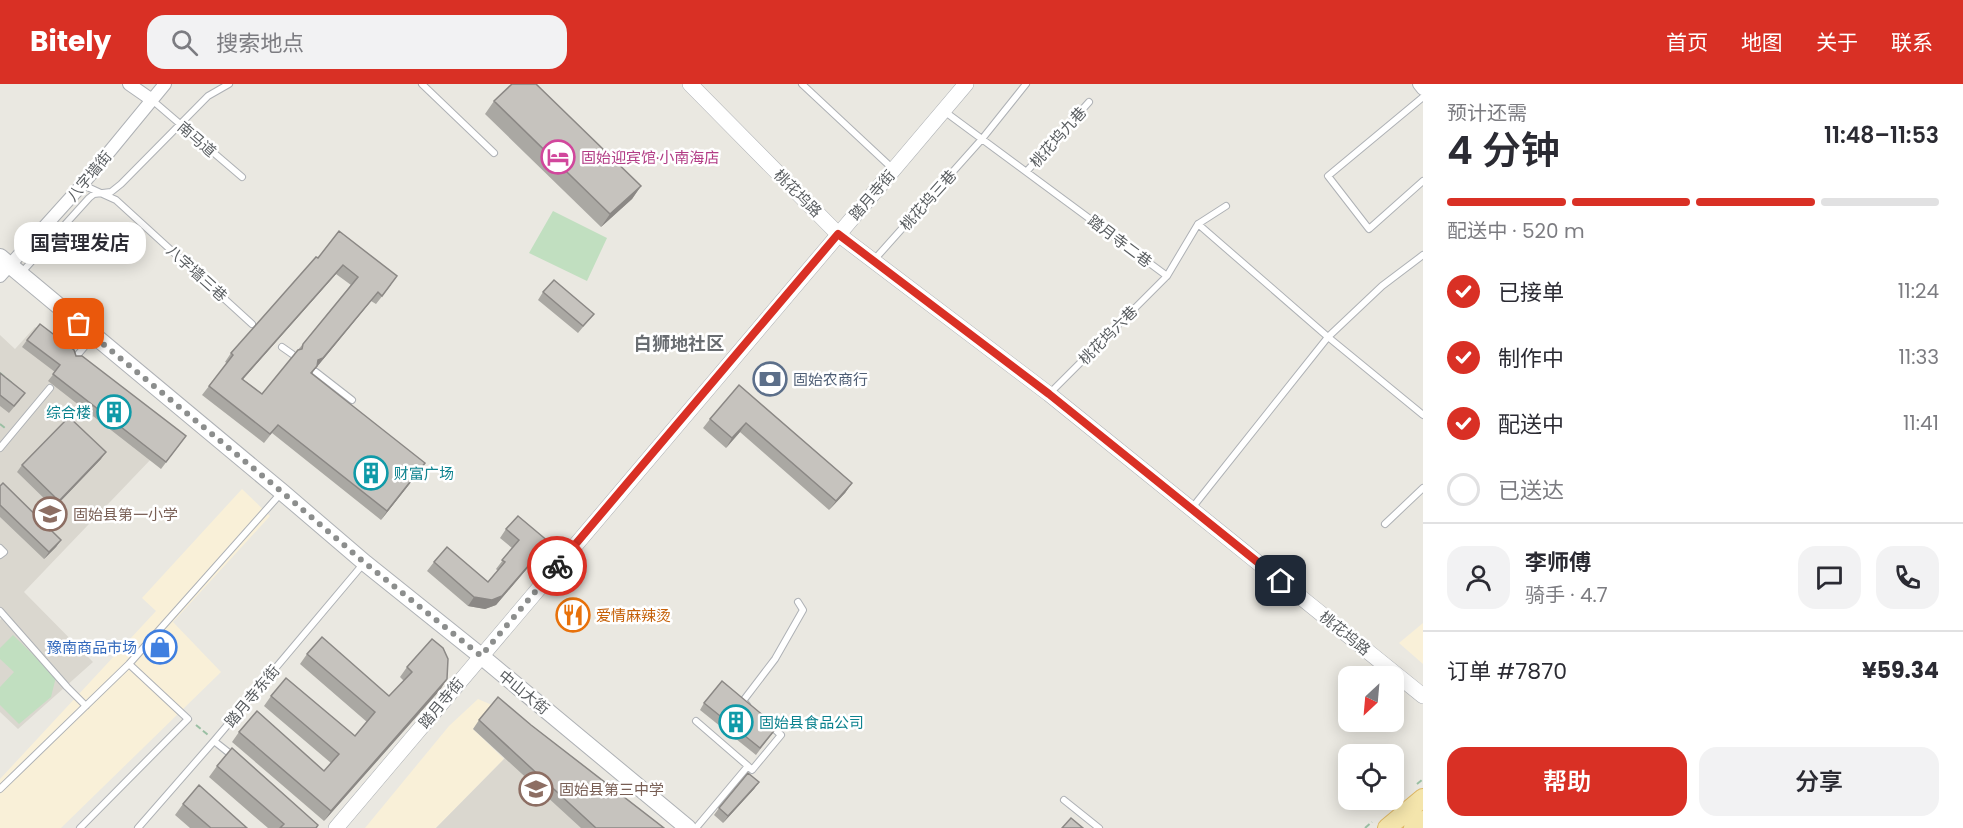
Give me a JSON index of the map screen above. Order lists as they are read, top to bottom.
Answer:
{
  "streets": {
    "main road": ["中山大街"],
    "street": ["八字墙街", "桃花坞路", "踏月寺街"],
    "lane": [
      "桃花坞九巷",
      "南马道",
      "桃花坞三巷",
      "踏月寺二巷",
      "八字墙三巷",
      "桃花坞六巷",
      "踏月寺东街"
    ]
  },
  "crossings": [
    ["桃花坞九巷", "踏月寺二巷"],
    ["南马道", "八字墙街"],
    ["八字墙街", "八字墙三巷"],
    ["八字墙街", "中山大街"],
    ["桃花坞路", "踏月寺街"],
    ["桃花坞路", "桃花坞三巷"],
    ["桃花坞路", "桃花坞六巷"],
    ["踏月寺街", "踏月寺二巷"],
    ["踏月寺街", "中山大街"],
    ["桃花坞三巷", "踏月寺二巷"],
    ["踏月寺二巷", "桃花坞六巷"],
    ["中山大街", "踏月寺东街"]
  ],
  "districts": ["白狮地社区"],
  "places": {
    "hotel": ["固始迎宾馆·小南海店"],
    "other": ["国营理发店"],
    "bank": ["固始农商行"],
    "building": ["综合楼", "财富广场", "固始县食品公司"],
    "school or university": ["固始县第一小学", "固始县第三中学"],
    "restaurant": ["爱情麻辣烫"],
    "shop": ["豫南商品市场"]
  },
  "north": "bottom left",
  "page": {
    "header": "Bitely",
    "search": "搜索地点",
    "nav": [
      "首页",
      "地图",
      "关于",
      "联系"
    ],
    "heading": ["4 分钟", "预计还需", "11:48–11:53"],
    "panel": [
      "李师傅",
      "骑手 · 4.7",
      "订单 #7870",
      "¥59.34"
    ],
    "bar": "配送中 · 520 m",
    "bubble": "国营理发店",
    "list": [
      ["已接单", "11:24"],
      ["制作中", "11:33"],
      ["配送中", "11:41"],
      "已送达"
    ],
    "buttons": ["帮助", "分享"]
  }
}
